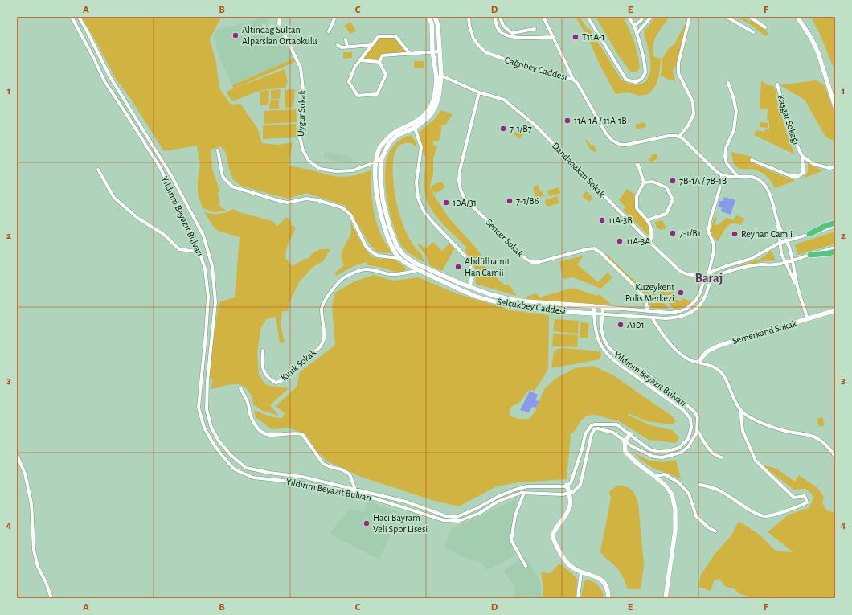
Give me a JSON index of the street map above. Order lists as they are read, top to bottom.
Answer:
{
  "streets": {
    "street": [
      "Cağrıbey Caddesi",
      "Uygur Sokak",
      "Kaşgar Sokağı",
      "Dandanakan Sokak",
      "Yıldırım Beyazıt Bulvarı",
      "Sencer Sokak",
      "Selçukbey Caddesi",
      "Semerkand Sokak",
      "Kınık Sokak"
    ]
  },
  "crossings": [
    ["Uygur Sokak", "Selçukbey Caddesi"],
    ["Dandanakan Sokak", "Sencer Sokak"],
    ["Dandanakan Sokak", "Selçukbey Caddesi"],
    ["Yıldırım Beyazıt Bulvarı", "Selçukbey Caddesi"],
    ["Sencer Sokak", "Selçukbey Caddesi"],
    ["Selçukbey Caddesi", "Kınık Sokak"]
  ],
  "districts": ["Baraj"],
  "places": [
    "Altındağ Sultan Alparslan Ortaokulu",
    "T11A-1",
    "11A-1A / 11A-1B",
    "7-1/B7",
    "7B-1A / 7B-1B",
    "7-1/B6",
    "10A/31",
    "11A-3B",
    "7-1/B1",
    "Reyhan Camii",
    "11A-3A",
    "Abdülhamit Han Camii",
    "Kuzeykent Polis Merkezi",
    "A101",
    "Hacı Bayram Veli Spor Lisesi"
  ],
  "grid": {
    "columns": [
      "A",
      "B",
      "C",
      "D",
      "E",
      "F"
    ],
    "rows": [
      "1",
      "2",
      "3",
      "4"
    ]
  }
}
